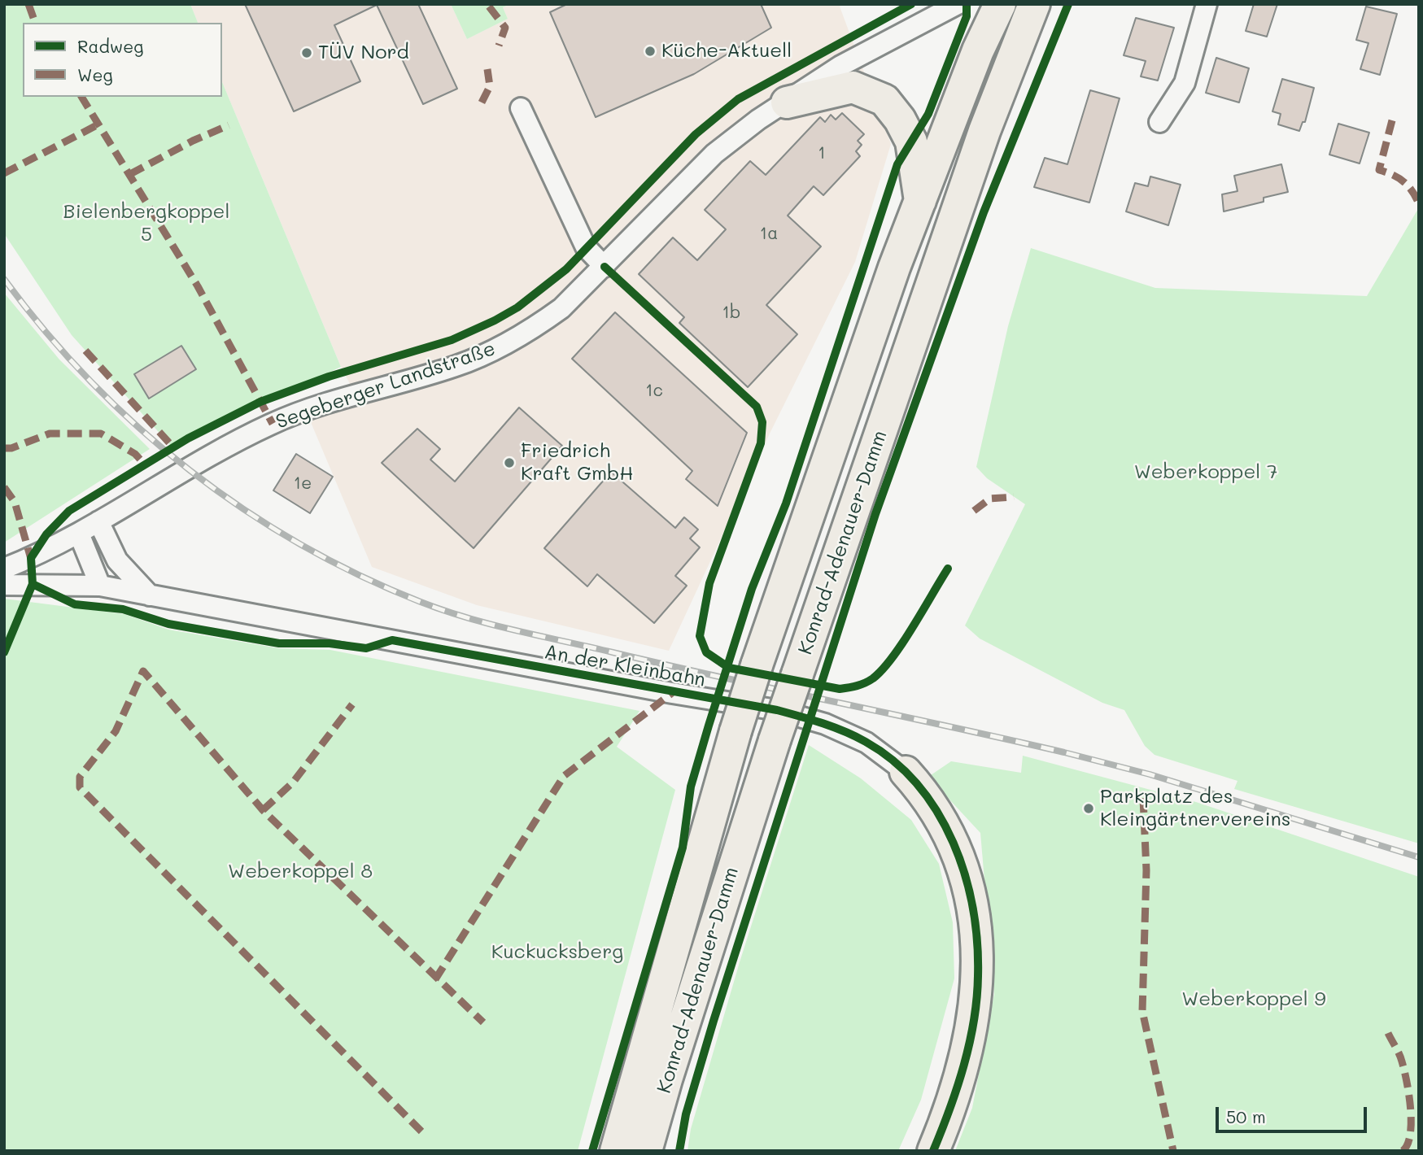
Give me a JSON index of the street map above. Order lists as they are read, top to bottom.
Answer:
{
  "streets": {
    "highway": ["Konrad-Adenauer-Damm"],
    "street": ["Segeberger Landstraße", "An der Kleinbahn"]
  },
  "parks": [
    "Bielenbergkoppel 5",
    "Weberkoppel 7",
    "Weberkoppel 8",
    "Kuckucksberg",
    "Weberkoppel 9"
  ],
  "places": [
    "Küche-Aktuell",
    "TÜV Nord",
    "Friedrich Kraft GmbH",
    "Parkplatz des Kleingärtnervereins"
  ],
  "house_numbers": [
    "1",
    "1a",
    "1b",
    "1c",
    "1e"
  ],
  "legend": ["Radweg", "Weg"],
  "scale_bar": "50 m"
}
